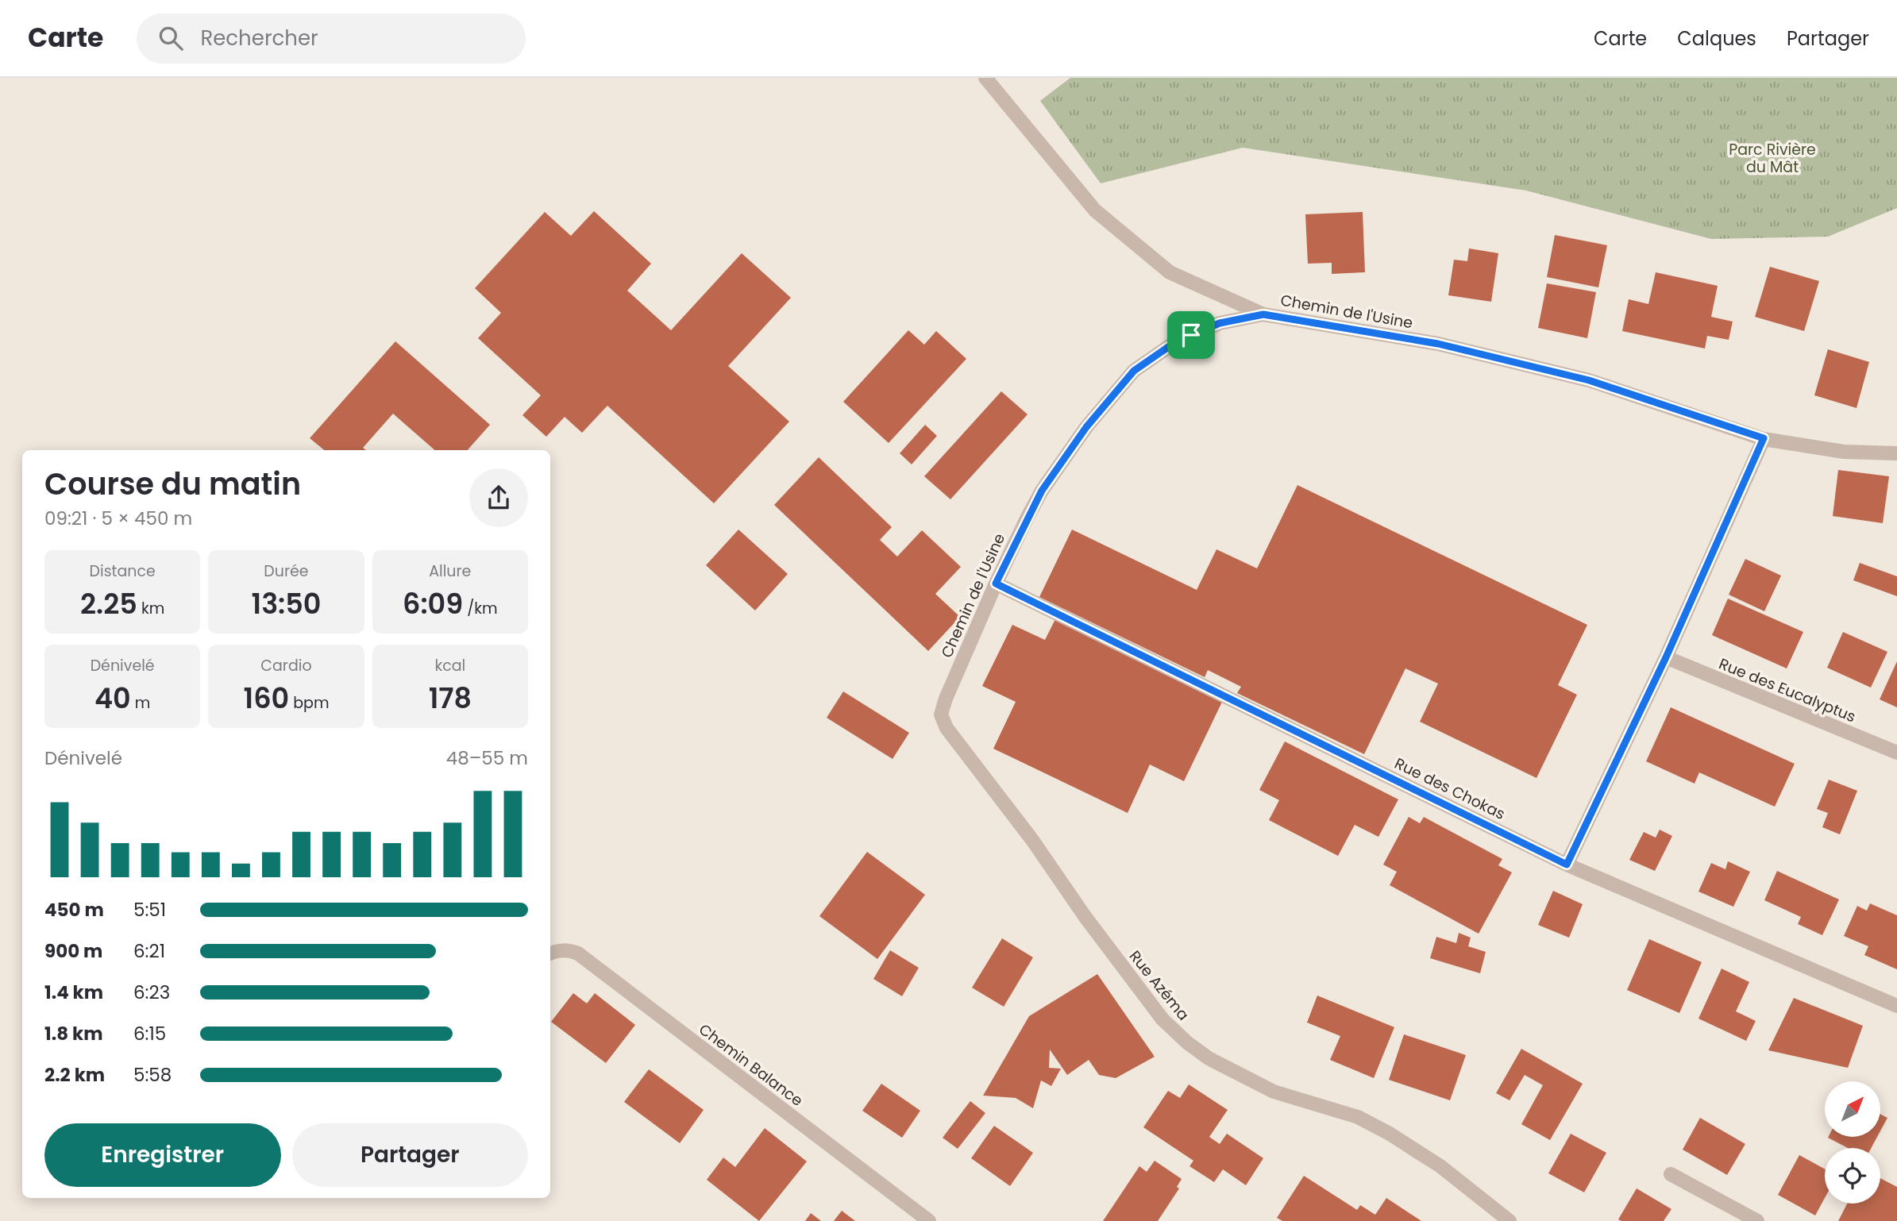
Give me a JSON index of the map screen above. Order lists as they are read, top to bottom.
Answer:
{
  "streets": {
    "street": [
      "Chemin de l'Usine",
      "Rue des Eucalyptus",
      "Rue des Chokas",
      "Rue Azéma",
      "Chemin Balance"
    ]
  },
  "crossings": [
    ["Chemin de l'Usine", "Rue des Chokas"],
    ["Chemin de l'Usine", "Rue Azéma"]
  ],
  "parks": ["Parc Rivière du Mât"],
  "north": "top right",
  "page": {
    "header": "Carte",
    "search": "Rechercher",
    "nav": ["Carte", "Calques", "Partager"],
    "heading": ["Course du matin", "09:21 · 5 × 450 m"],
    "stats": [
      ["Distance", "2.25 km"],
      ["Durée", "13:50"],
      ["Allure", "6:09 /km"],
      ["Dénivelé", "40 m"],
      ["Cardio", "160 bpm"],
      ["kcal", "178"]
    ],
    "chart": ["Dénivelé", "48–55 m"],
    "list": [
      {
        "name": "450 m",
        "note": "5:51"
      },
      {
        "name": "900 m",
        "note": "6:21"
      },
      {
        "name": "1.4 km",
        "note": "6:23"
      },
      {
        "name": "1.8 km",
        "note": "6:15"
      },
      {
        "name": "2.2 km",
        "note": "5:58"
      }
    ],
    "buttons": ["Enregistrer", "Partager"]
  }
}
